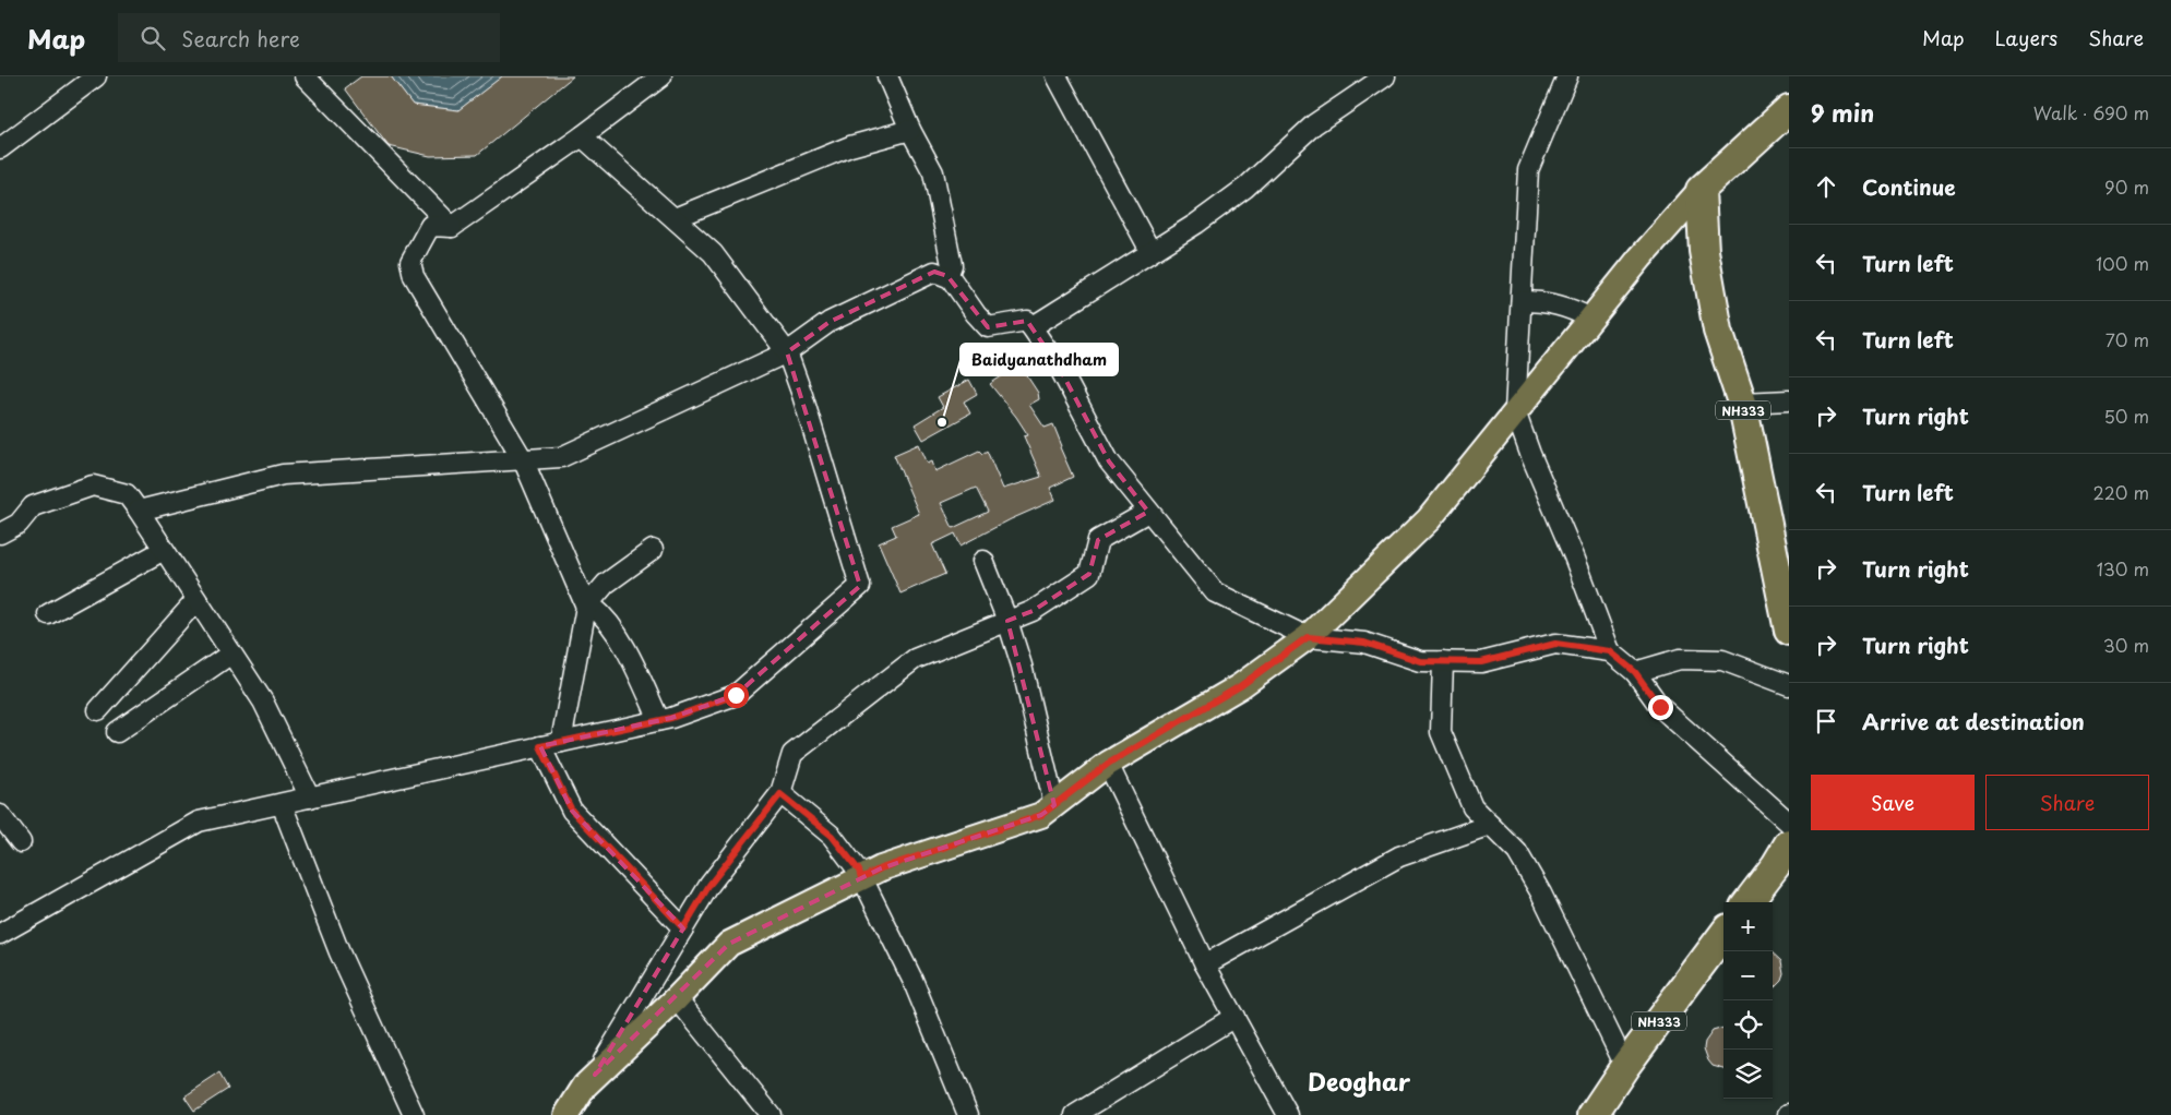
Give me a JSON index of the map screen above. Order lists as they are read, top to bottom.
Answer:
{
  "streets": {
    "highway": ["NH333"]
  },
  "districts": ["Deoghar"],
  "places": ["Baidyanathdham"],
  "page": {
    "header": "Map",
    "search": "Search here",
    "nav": ["Map", "Layers", "Share"],
    "heading": ["9 min", "Walk · 690 m"],
    "list": [
      ["Continue", "90 m"],
      ["Turn left", "100 m"],
      ["Turn left", "70 m"],
      ["Turn right", "50 m"],
      ["Turn left", "220 m"],
      ["Turn right", "130 m"],
      ["Turn right", "30 m"],
      "Arrive at destination"
    ],
    "buttons": ["Save", "Share"],
    "map_buttons": ["+", "−"]
  }
}
